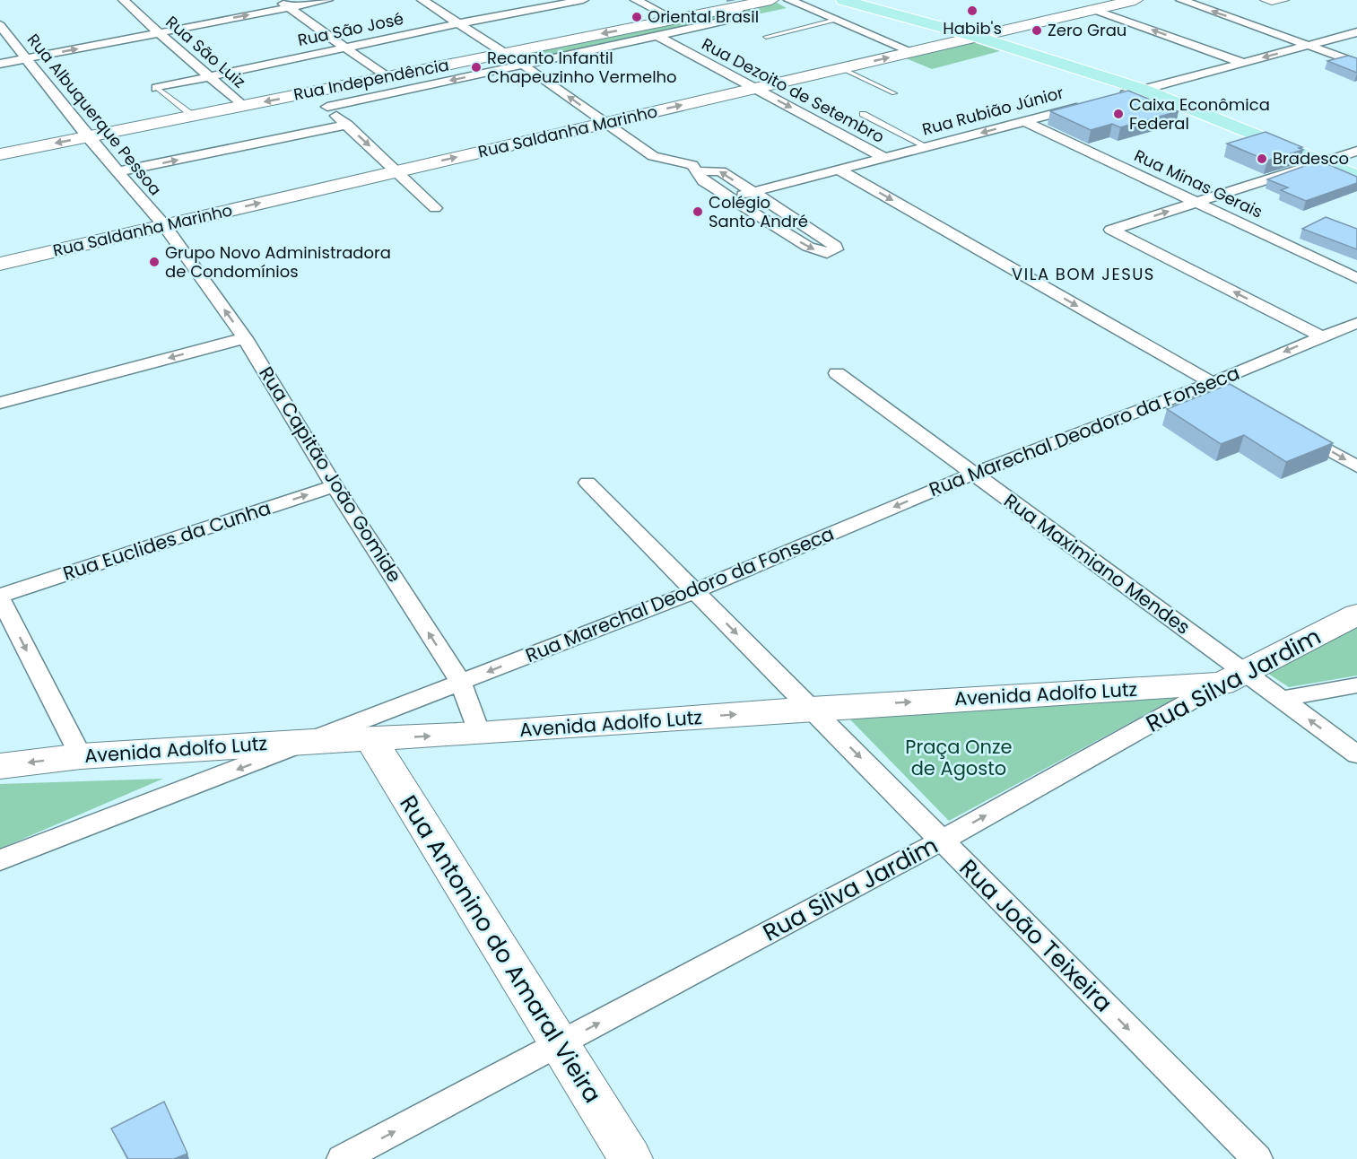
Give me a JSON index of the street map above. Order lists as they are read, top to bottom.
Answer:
{
  "streets": {
    "street": [
      "Rua São José",
      "Rua São Luiz",
      "Rua Independência",
      "Rua Dezoito de Setembro",
      "Rua Rubião Júnior",
      "Rua Albuquerque Pessoa",
      "Rua Saldanha Marinho",
      "Rua Minas Gerais",
      "Rua Marechal Deodoro da Fonseca",
      "Rua Capitão João Gomide",
      "Rua Euclides da Cunha",
      "Rua Maximiano Mendes",
      "Rua Silva Jardim",
      "Avenida Adolfo Lutz",
      "Rua João Teixeira",
      "Rua Antonino do Amaral Vieira"
    ]
  },
  "crossings": [
    ["Rua São José", "Rua São Luiz"],
    ["Rua São Luiz", "Rua Independência"],
    ["Rua Independência", "Rua Dezoito de Setembro"],
    ["Rua Independência", "Rua Albuquerque Pessoa"],
    ["Rua Dezoito de Setembro", "Rua Rubião Júnior"],
    ["Rua Dezoito de Setembro", "Rua Saldanha Marinho"],
    ["Rua Rubião Júnior", "Rua Minas Gerais"],
    ["Rua Albuquerque Pessoa", "Rua Saldanha Marinho"],
    ["Rua Albuquerque Pessoa", "Rua Capitão João Gomide"],
    ["Rua Saldanha Marinho", "Rua Capitão João Gomide"],
    ["Rua Marechal Deodoro da Fonseca", "Rua Capitão João Gomide"],
    ["Rua Marechal Deodoro da Fonseca", "Rua Maximiano Mendes"],
    ["Rua Marechal Deodoro da Fonseca", "Avenida Adolfo Lutz"],
    ["Rua Marechal Deodoro da Fonseca", "Rua João Teixeira"],
    ["Rua Capitão João Gomide", "Rua Euclides da Cunha"],
    ["Rua Capitão João Gomide", "Avenida Adolfo Lutz"],
    ["Rua Maximiano Mendes", "Rua Silva Jardim"],
    ["Rua Maximiano Mendes", "Avenida Adolfo Lutz"],
    ["Rua Silva Jardim", "Avenida Adolfo Lutz"],
    ["Rua Silva Jardim", "Rua João Teixeira"],
    ["Rua Silva Jardim", "Rua Antonino do Amaral Vieira"],
    ["Avenida Adolfo Lutz", "Rua João Teixeira"],
    ["Avenida Adolfo Lutz", "Rua Antonino do Amaral Vieira"]
  ],
  "one_way": [
    "Rua Marechal Deodoro da Fonseca",
    "Rua Capitão João Gomide",
    "Rua Silva Jardim",
    "Avenida Adolfo Lutz",
    "Rua João Teixeira"
  ],
  "districts": ["VILA BOM JESUS"],
  "parks": ["Praça Onze de Agosto"],
  "places": [
    "Habib's",
    "Oriental Brasil",
    "Zero Grau",
    "Recanto Infantil Chapeuzinho Vermelho",
    "Caixa Econômica Federal",
    "Bradesco",
    "Colégio Santo André",
    "Grupo Novo Administradora de Condomínios"
  ]
}
